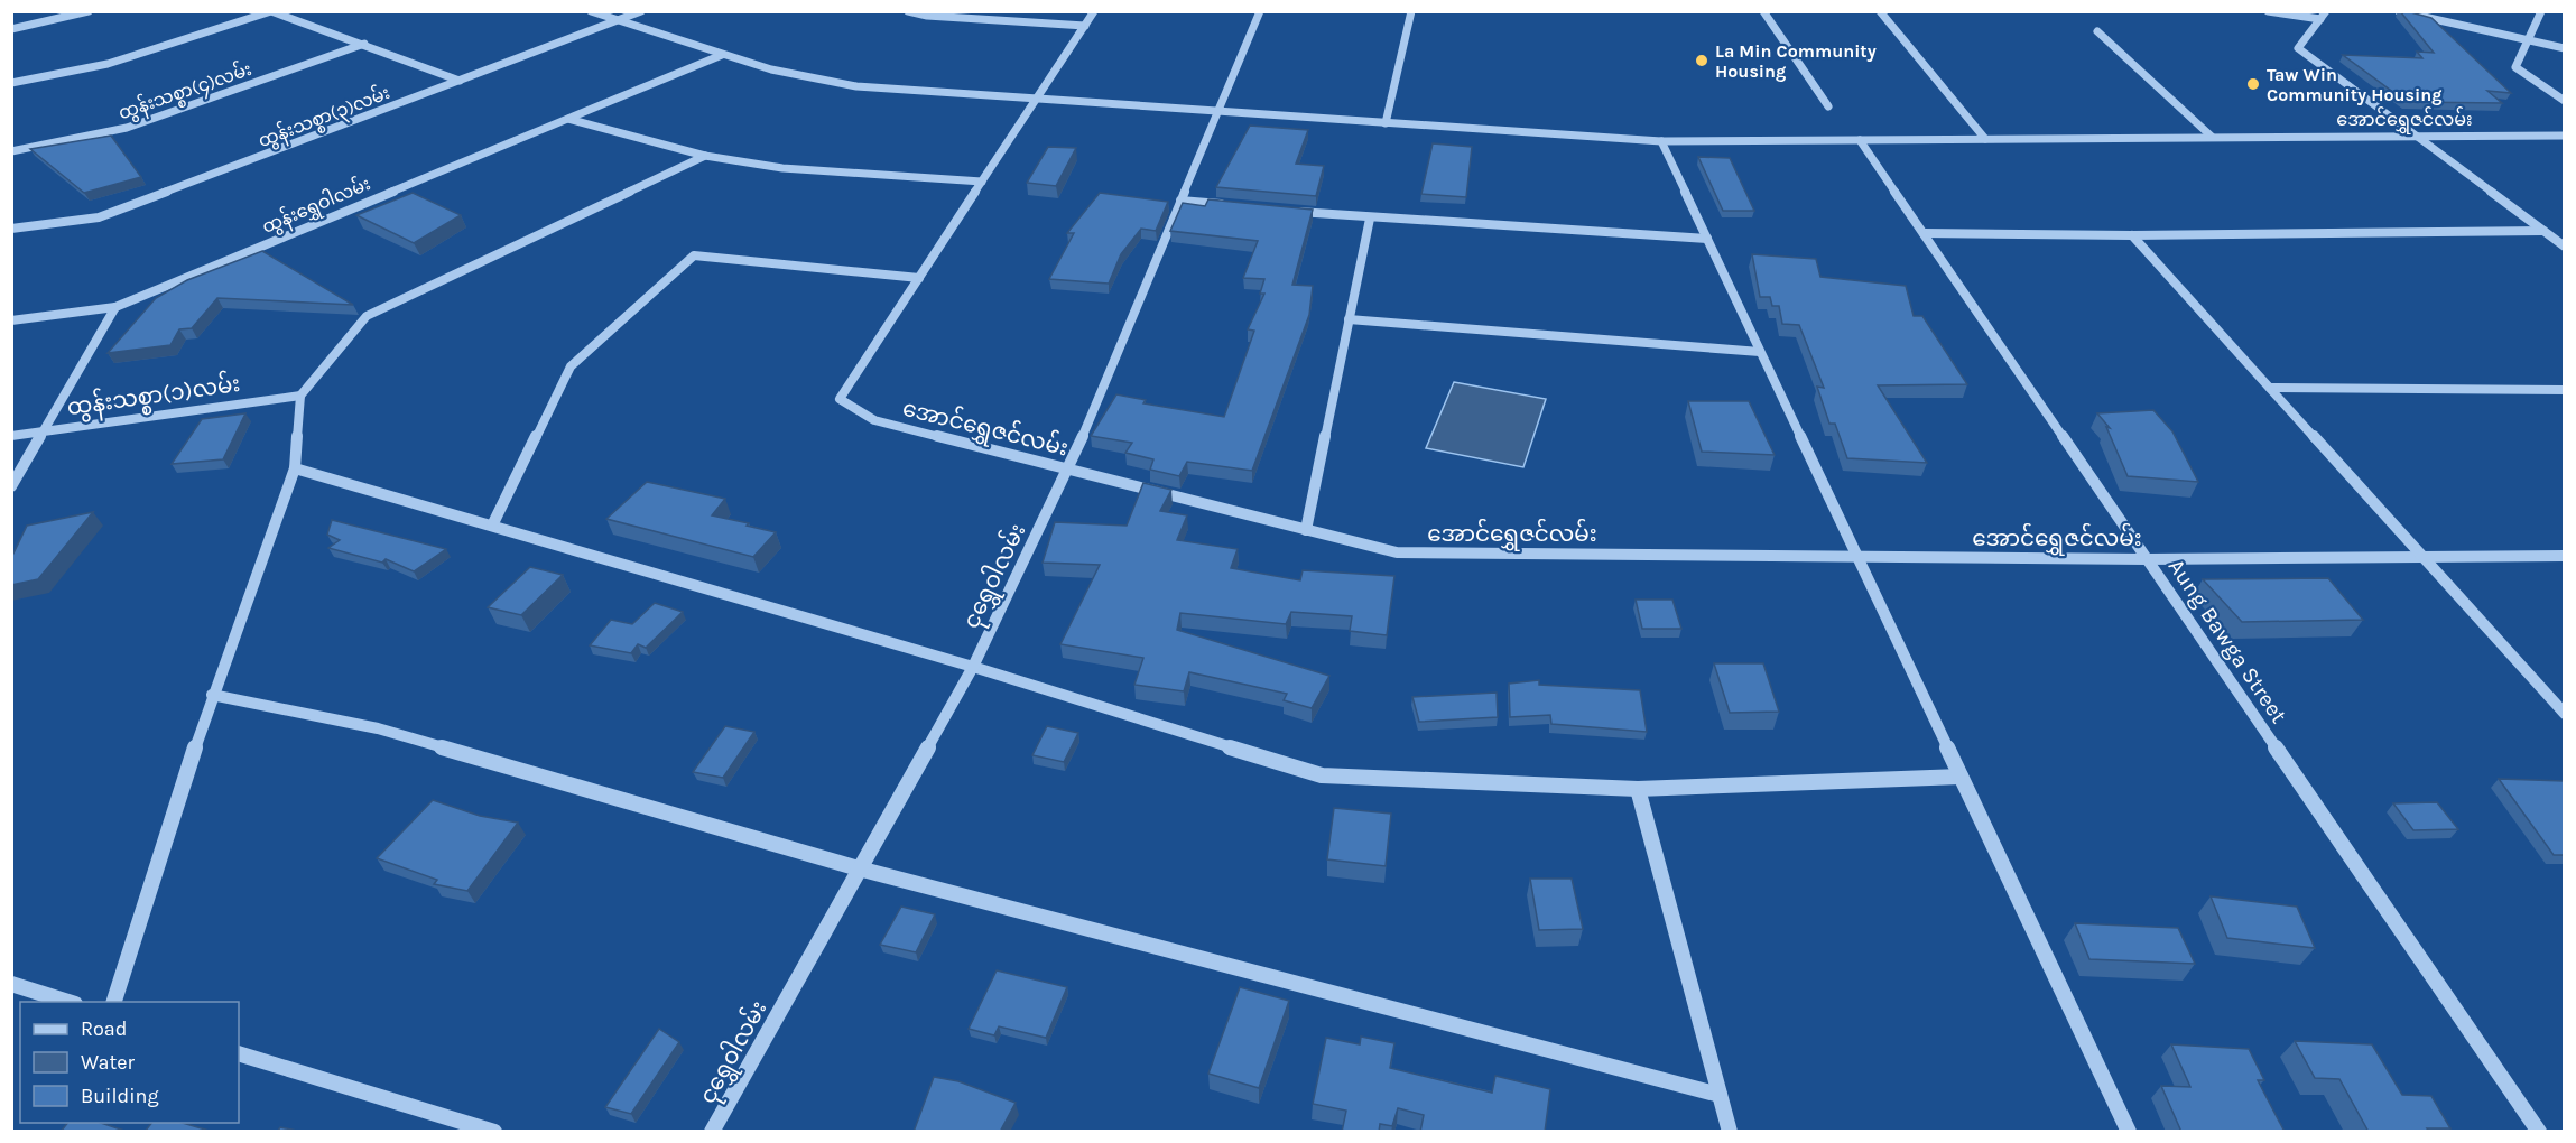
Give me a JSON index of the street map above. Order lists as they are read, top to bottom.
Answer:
{
  "streets": {
    "street": [
      "ထွန်းသစ္စာ(၄)လမ်း",
      "ထွန်းသစ္စာ(၃)လမ်း",
      "အောင်ရွှေဇင်လမ်း",
      "ထွန်းရွှေဝါလမ်း",
      "ထွန်းသစ္စာ(၁)လမ်း",
      "ငုရွှေဝါလမ်း",
      "Aung Bawga Street"
    ]
  },
  "crossings": [
    ["ထွန်းသစ္စာ(၃)လမ်း", "အောင်ရွှေဇင်လမ်း"],
    ["အောင်ရွှေဇင်လမ်း", "ထွန်းရွှေဝါလမ်း"],
    ["အောင်ရွှေဇင်လမ်း", "ငုရွှေဝါလမ်း"],
    ["အောင်ရွှေဇင်လမ်း", "Aung Bawga Street"]
  ],
  "places": ["La Min Community Housing", "Taw Win Community Housing"],
  "legend": ["Road", "Water", "Building"]
}
